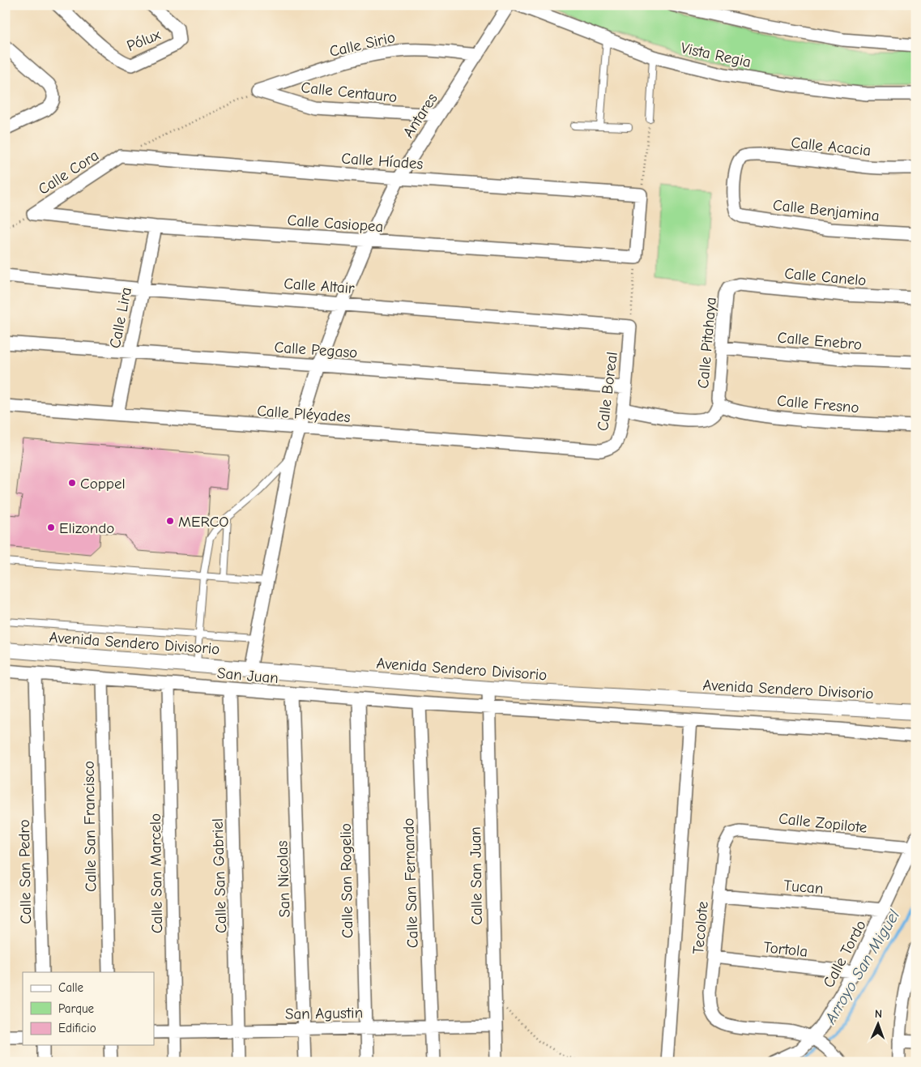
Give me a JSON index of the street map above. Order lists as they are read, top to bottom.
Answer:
{
  "streets": {
    "street": [
      "Pólux",
      "Calle Sirio",
      "Vista Regia",
      "Calle Centauro",
      "Antares",
      "Calle Acacia",
      "Calle Híades",
      "Calle Cora",
      "Calle Benjamina",
      "Calle Casiopea",
      "Calle Canelo",
      "Calle Altair",
      "Calle Lira",
      "Calle Enebro",
      "Calle Pitahaya",
      "Calle Pegaso",
      "Calle Boreal",
      "Calle Fresno",
      "Calle Pléyades",
      "Avenida Sendero Divisorio",
      "San Juan",
      "Calle Zopilote",
      "Calle San Francisco",
      "Calle San Pedro",
      "Calle San Marcelo",
      "Calle San Gabriel",
      "Calle San Juan",
      "San Nicolas",
      "Calle San Rogelio",
      "Calle San Fernando",
      "Tucan",
      "Tecolote",
      "Tortola",
      "Calle Tordo",
      "San Agustin"
    ]
  },
  "crossings": [
    ["Calle Sirio", "Calle Centauro"],
    ["Calle Sirio", "Antares"],
    ["Calle Centauro", "Antares"],
    ["Antares", "Calle Híades"],
    ["Antares", "Calle Casiopea"],
    ["Antares", "Calle Altair"],
    ["Antares", "Calle Pegaso"],
    ["Antares", "Calle Pléyades"],
    ["Antares", "Avenida Sendero Divisorio"],
    ["Calle Acacia", "Calle Benjamina"],
    ["Calle Híades", "Calle Cora"],
    ["Calle Cora", "Calle Casiopea"],
    ["Calle Casiopea", "Calle Lira"],
    ["Calle Canelo", "Calle Pitahaya"],
    ["Calle Altair", "Calle Lira"],
    ["Calle Altair", "Calle Boreal"],
    ["Calle Lira", "Calle Pegaso"],
    ["Calle Lira", "Calle Pléyades"],
    ["Calle Enebro", "Calle Pitahaya"],
    ["Calle Pitahaya", "Calle Fresno"],
    ["Calle Pegaso", "Calle Boreal"],
    ["Calle Boreal", "Calle Pléyades"],
    ["Avenida Sendero Divisorio", "Calle San Juan"],
    ["San Juan", "Calle San Francisco"],
    ["San Juan", "Calle San Pedro"],
    ["San Juan", "Calle San Marcelo"],
    ["San Juan", "Calle San Gabriel"],
    ["San Juan", "Calle San Juan"],
    ["San Juan", "San Nicolas"],
    ["San Juan", "Calle San Rogelio"],
    ["San Juan", "Calle San Fernando"],
    ["Calle Zopilote", "Tecolote"],
    ["Calle Zopilote", "Calle Tordo"],
    ["Calle San Marcelo", "San Agustin"],
    ["Calle San Gabriel", "San Agustin"],
    ["Calle San Juan", "San Agustin"],
    ["San Nicolas", "San Agustin"],
    ["Calle San Rogelio", "San Agustin"],
    ["Calle San Fernando", "San Agustin"],
    ["Tucan", "Tecolote"],
    ["Tucan", "Calle Tordo"],
    ["Tecolote", "Tortola"],
    ["Tecolote", "Calle Tordo"],
    ["Tortola", "Calle Tordo"]
  ],
  "water": ["Arroyo San Miguel"],
  "places": ["Coppel", "MERCO", "Elizondo"],
  "legend": ["Calle", "Parque", "Edificio"],
  "north": "top"
}
